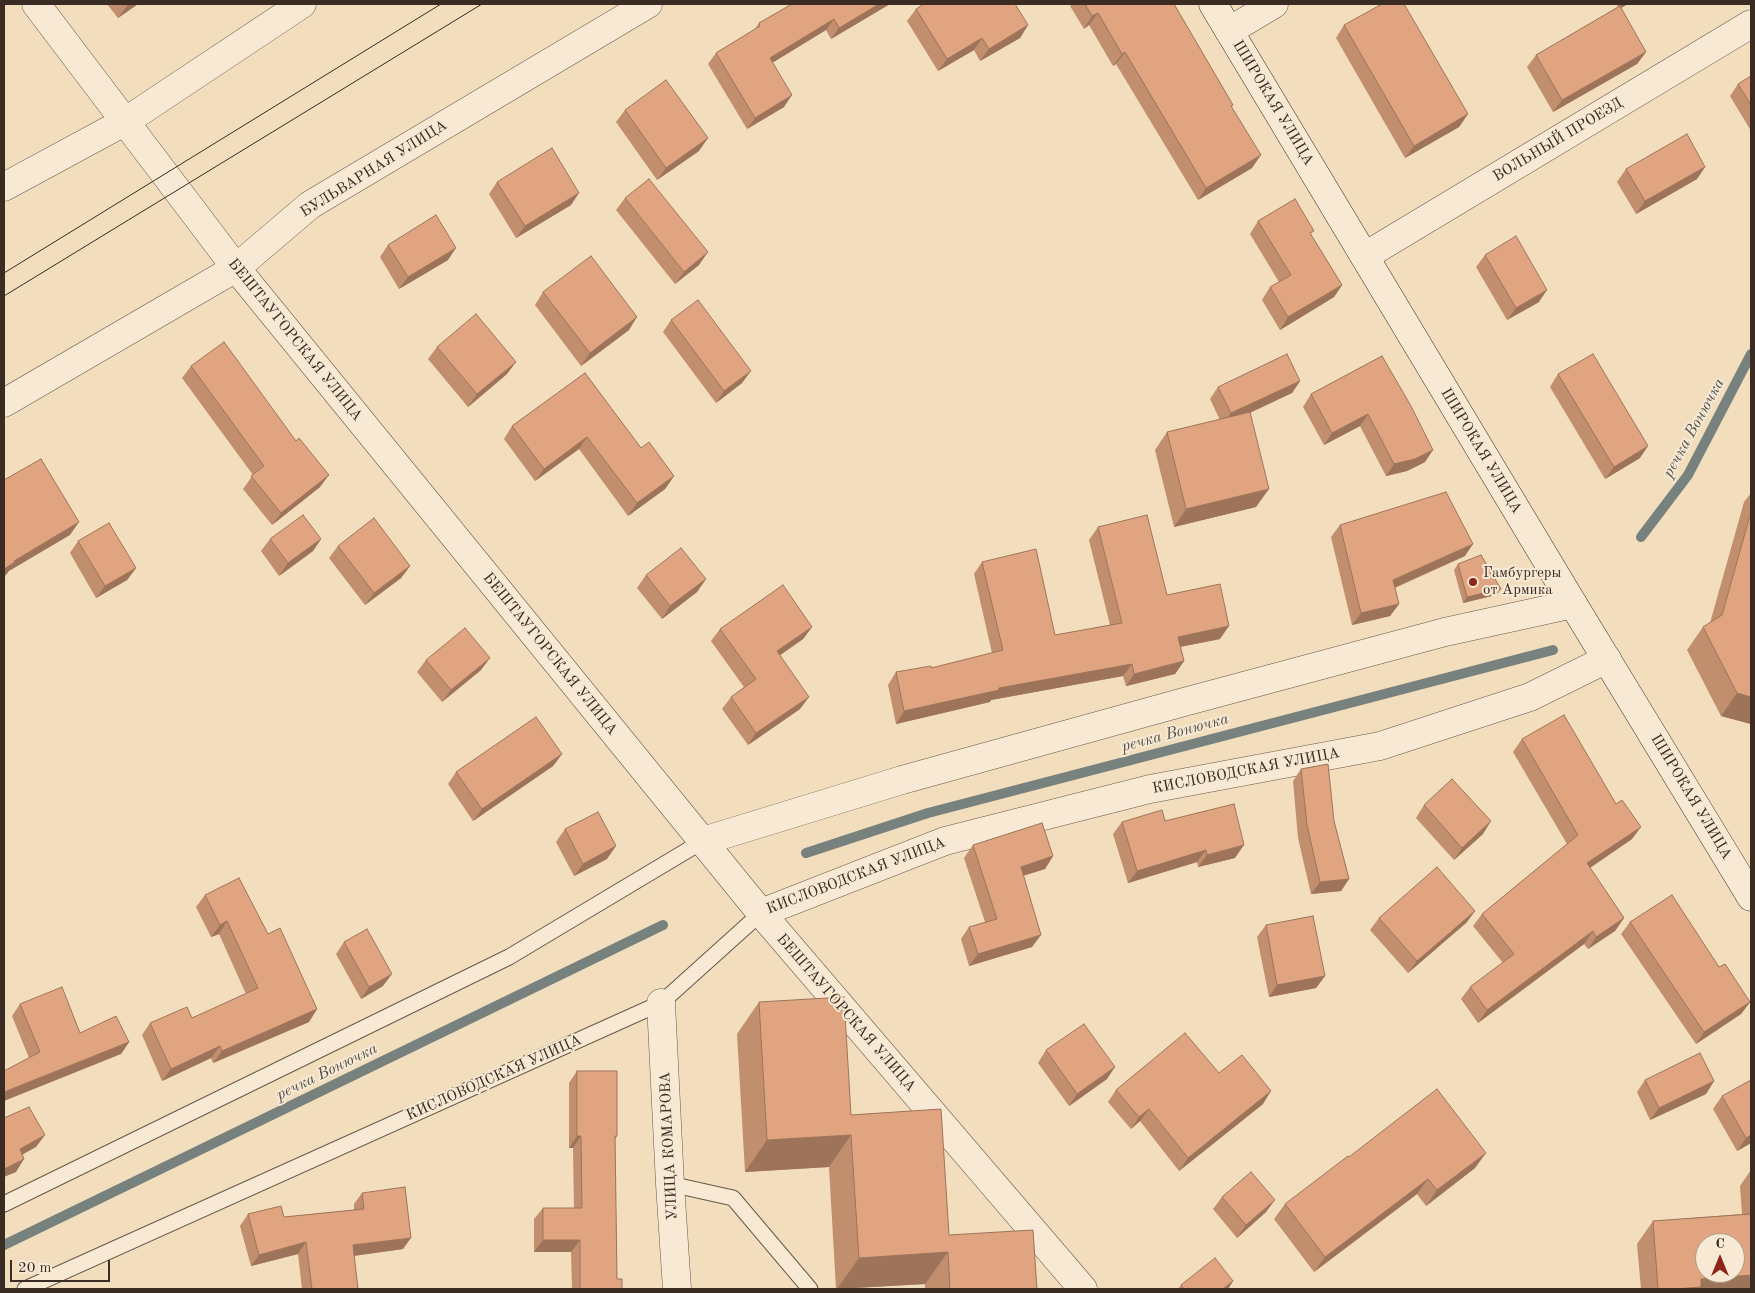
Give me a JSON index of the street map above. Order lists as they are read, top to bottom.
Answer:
{
  "streets": {
    "street": [
      "ШИРОКАЯ УЛИЦА",
      "ВОЛЬНЫЙ ПРОЕЗД",
      "БУЛЬВАРНАЯ УЛИЦА",
      "БЕШТАУГОРСКАЯ УЛИЦА",
      "КИСЛОВОДСКАЯ УЛИЦА",
      "УЛИЦА КОМАРОВА"
    ]
  },
  "crossings": [
    ["ШИРОКАЯ УЛИЦА", "ВОЛЬНЫЙ ПРОЕЗД"],
    ["ШИРОКАЯ УЛИЦА", "КИСЛОВОДСКАЯ УЛИЦА"],
    ["БУЛЬВАРНАЯ УЛИЦА", "БЕШТАУГОРСКАЯ УЛИЦА"],
    ["БЕШТАУГОРСКАЯ УЛИЦА", "КИСЛОВОДСКАЯ УЛИЦА"],
    ["КИСЛОВОДСКАЯ УЛИЦА", "УЛИЦА КОМАРОВА"]
  ],
  "water": ["речка Вонючка"],
  "places": ["Гамбургеры от Армика"],
  "scale_bar": "20 m",
  "north": "top"
}
